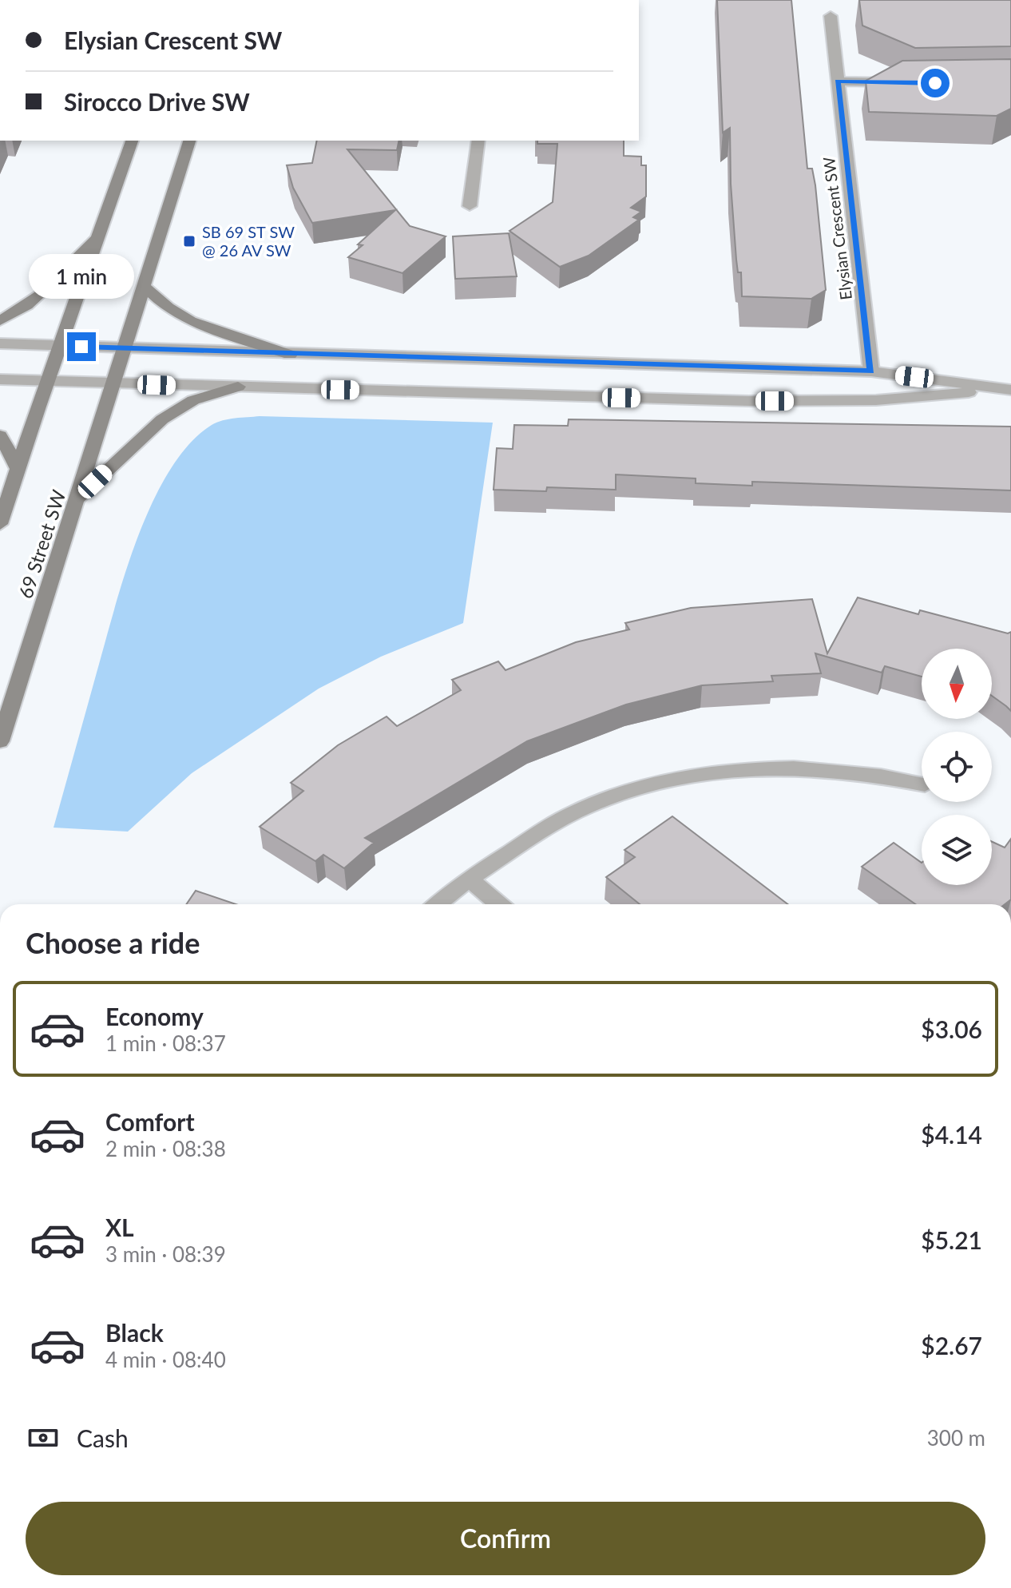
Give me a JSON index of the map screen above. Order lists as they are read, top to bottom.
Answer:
{
  "streets": {
    "main road": ["69 Street SW"],
    "street": ["Elysian Crescent SW"]
  },
  "places": {
    "transit": ["SB 69 ST SW @ 26 AV SW"]
  },
  "north": "bottom",
  "page": {
    "banner": ["Elysian Crescent SW", "Sirocco Drive SW"],
    "bubble": "1 min",
    "heading": "Choose a ride",
    "list": [
      {
        "name": "Economy",
        "note": "1 min · 08:37",
        "value": "$3.06"
      },
      {
        "name": "Comfort",
        "note": "2 min · 08:38",
        "value": "$4.14"
      },
      {
        "name": "XL",
        "note": "3 min · 08:39",
        "value": "$5.21"
      },
      {
        "name": "Black",
        "note": "4 min · 08:40",
        "value": "$2.67"
      }
    ],
    "pay": ["Cash", "300 m"],
    "buttons": "Confirm"
  }
}
